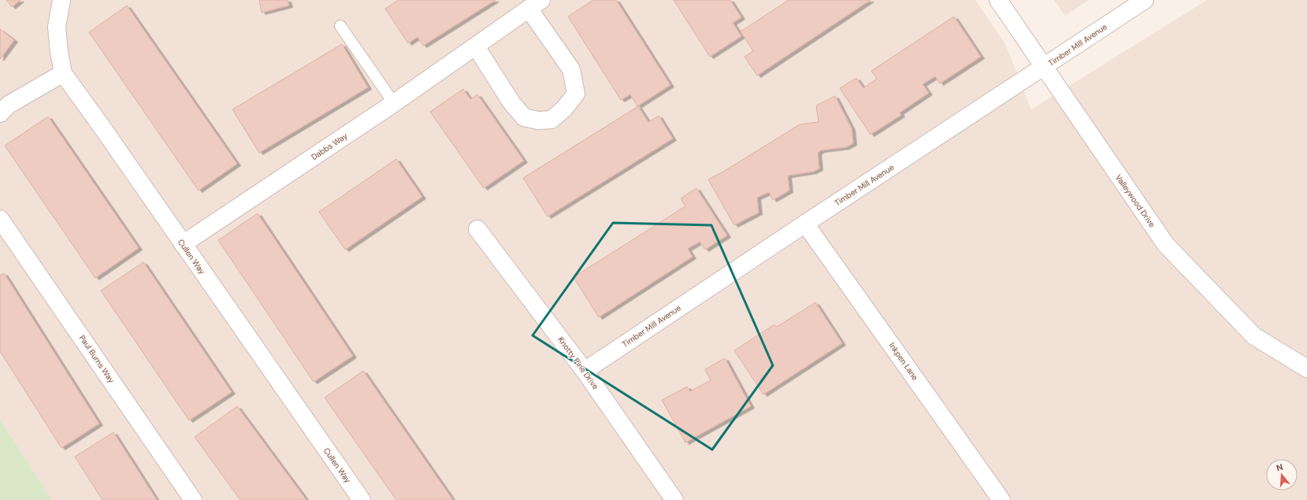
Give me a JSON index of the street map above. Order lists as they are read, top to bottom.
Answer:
{
  "streets": {
    "street": [
      "Timber Mill Avenue",
      "Dabbs Way",
      "Valleywood Drive",
      "Cullen Way",
      "Paul Burns Way",
      "Inkpen Lane",
      "Knotty Pine Drive"
    ]
  },
  "crossings": [
    ["Timber Mill Avenue", "Valleywood Drive"],
    ["Timber Mill Avenue", "Inkpen Lane"],
    ["Timber Mill Avenue", "Knotty Pine Drive"],
    ["Dabbs Way", "Cullen Way"]
  ],
  "north": "top"
}
